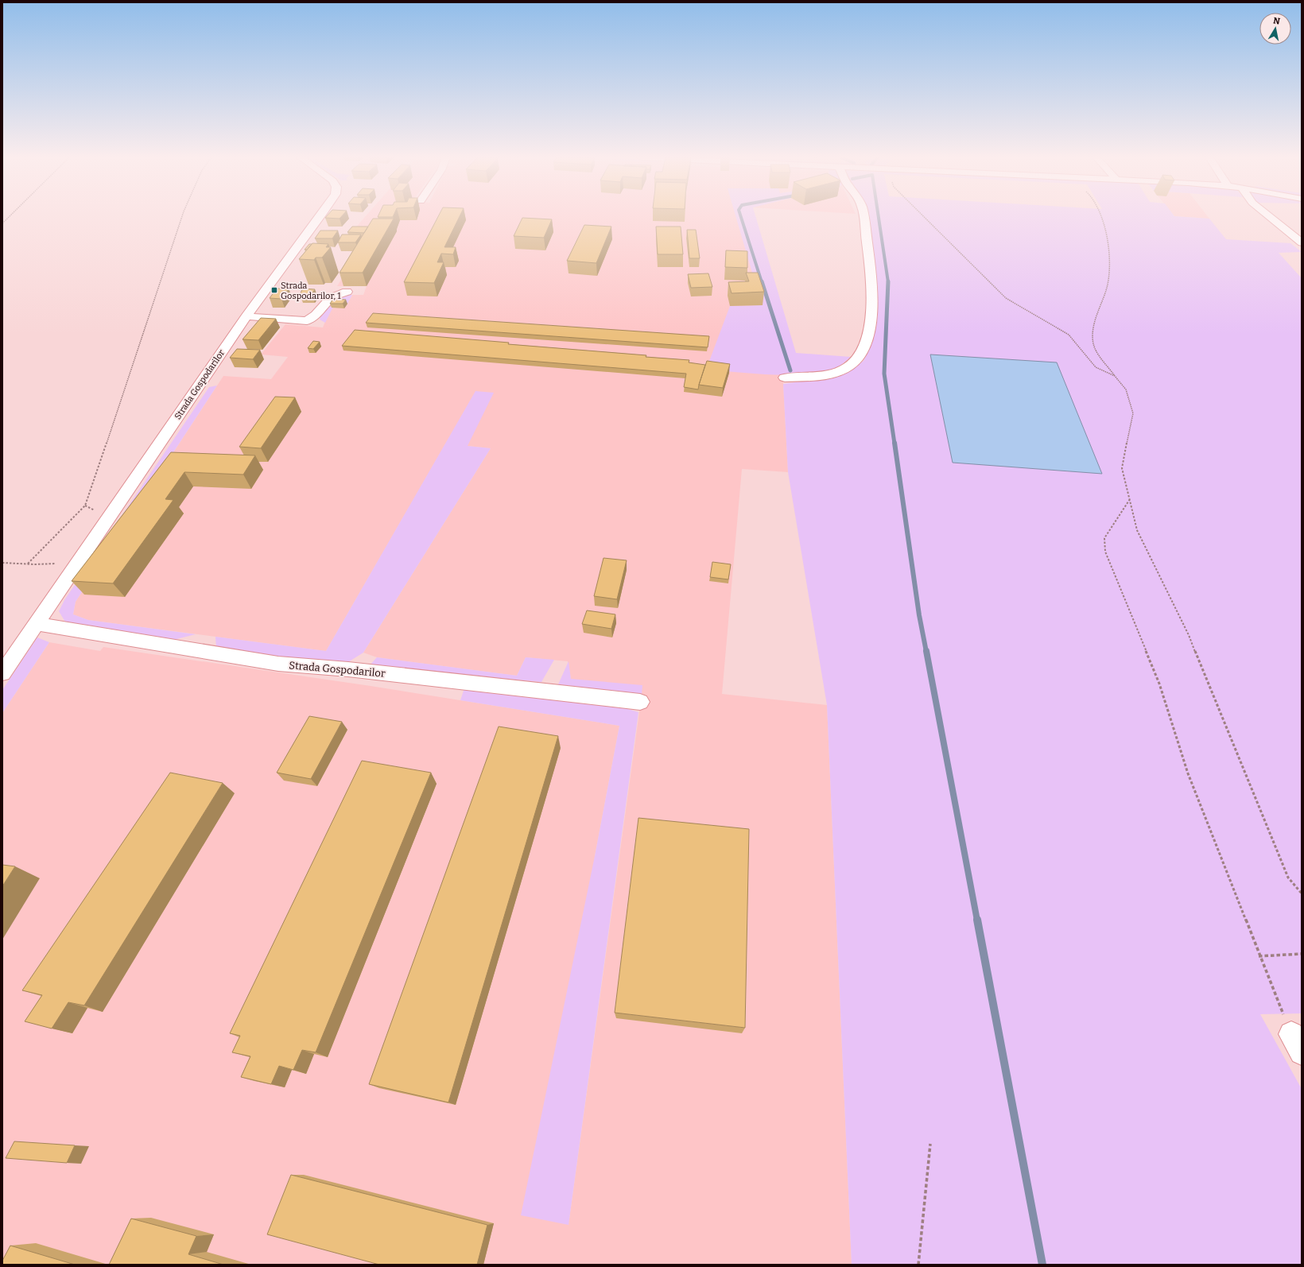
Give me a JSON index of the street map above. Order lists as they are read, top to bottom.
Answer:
{
  "streets": {
    "street": ["Strada Gospodarilor"]
  },
  "places": {
    "transit": ["Strada Gospodarilor, 1"]
  },
  "north": "top"
}
